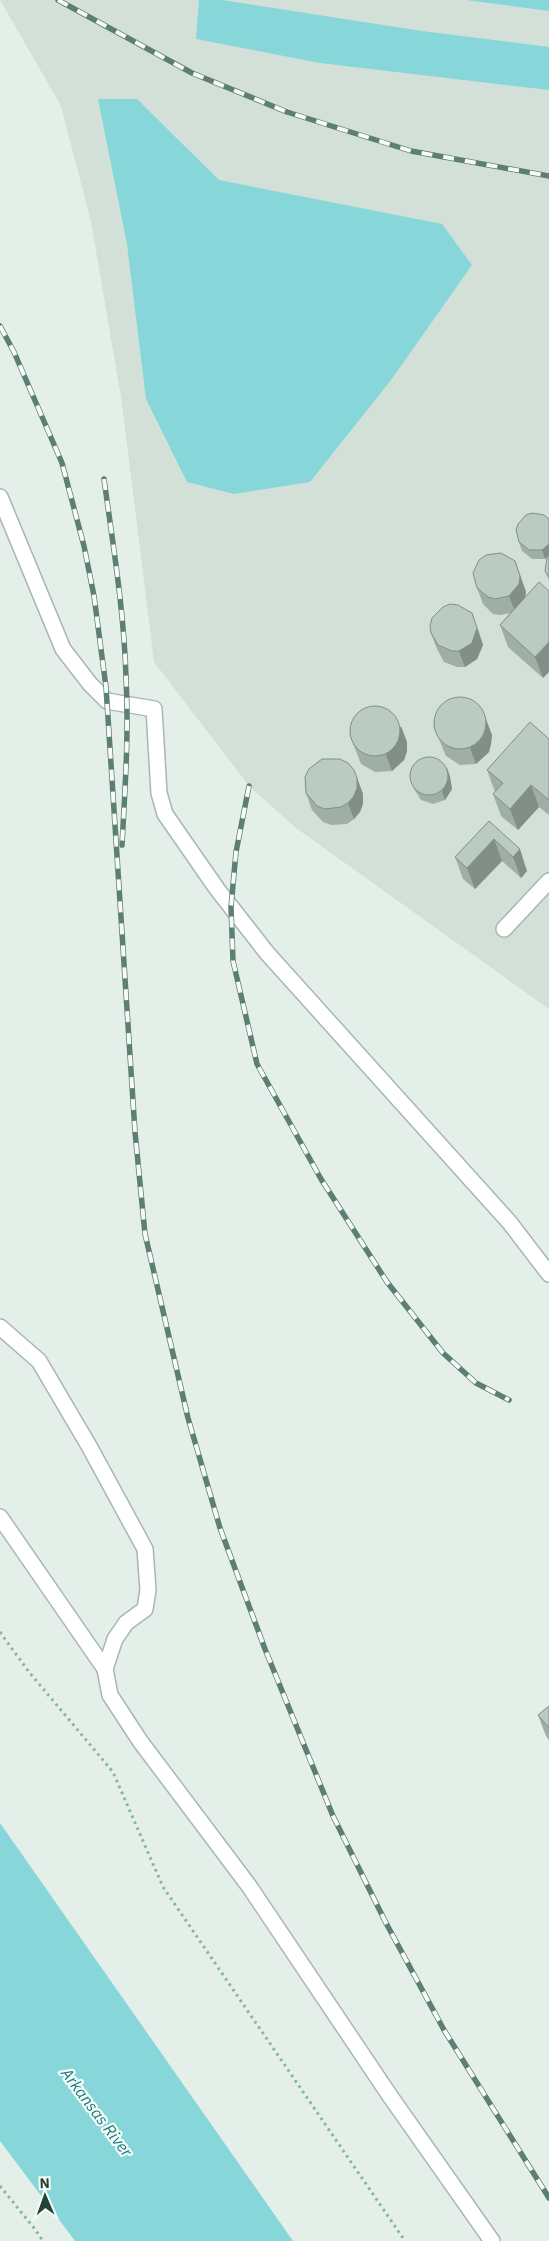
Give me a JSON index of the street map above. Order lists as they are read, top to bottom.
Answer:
{
  "water": ["Arkansas River"],
  "north": "top"
}
